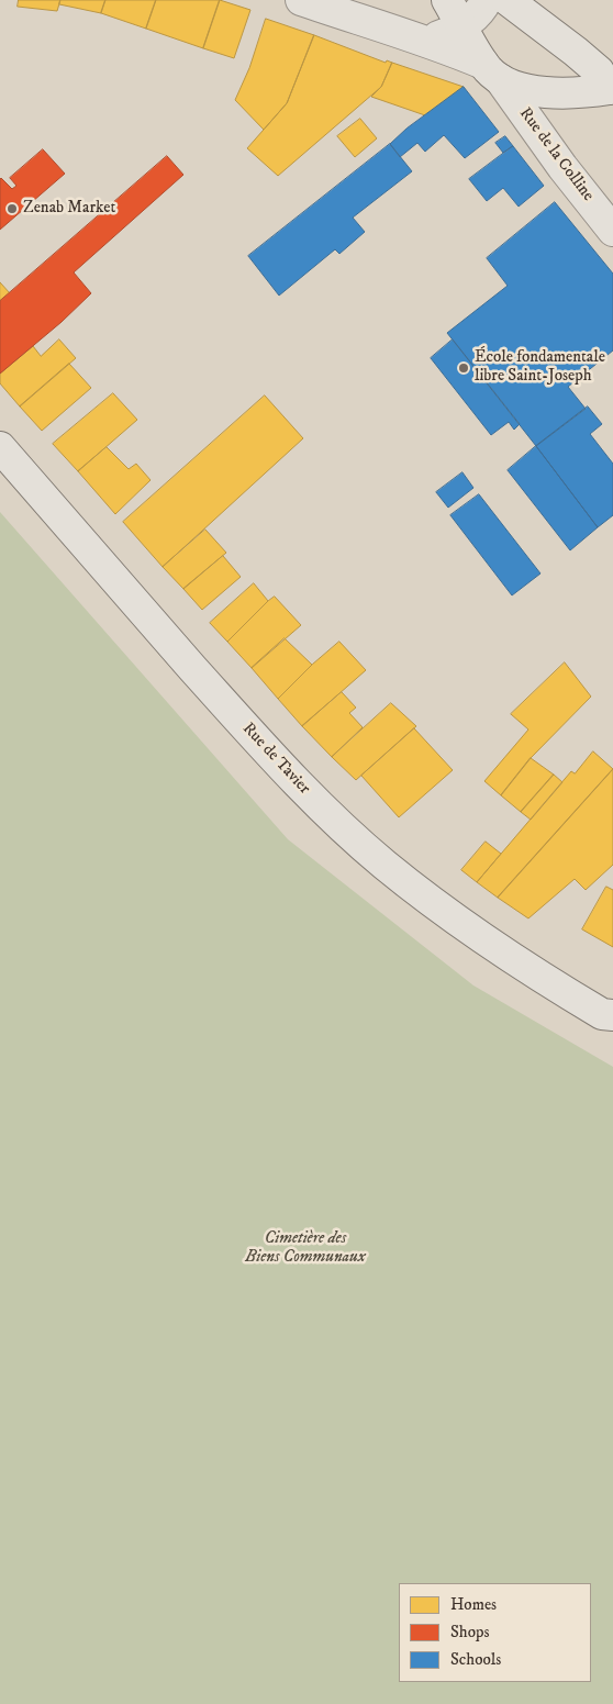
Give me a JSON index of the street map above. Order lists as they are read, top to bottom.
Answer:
{
  "streets": {
    "street": ["Rue de la Colline", "Rue de Tavier"]
  },
  "parks": ["Cimetière des Biens Communaux"],
  "places": ["Zenab Market", "École fondamentale libre Saint-Joseph"],
  "legend": ["Homes", "Shops", "Schools"]
}
